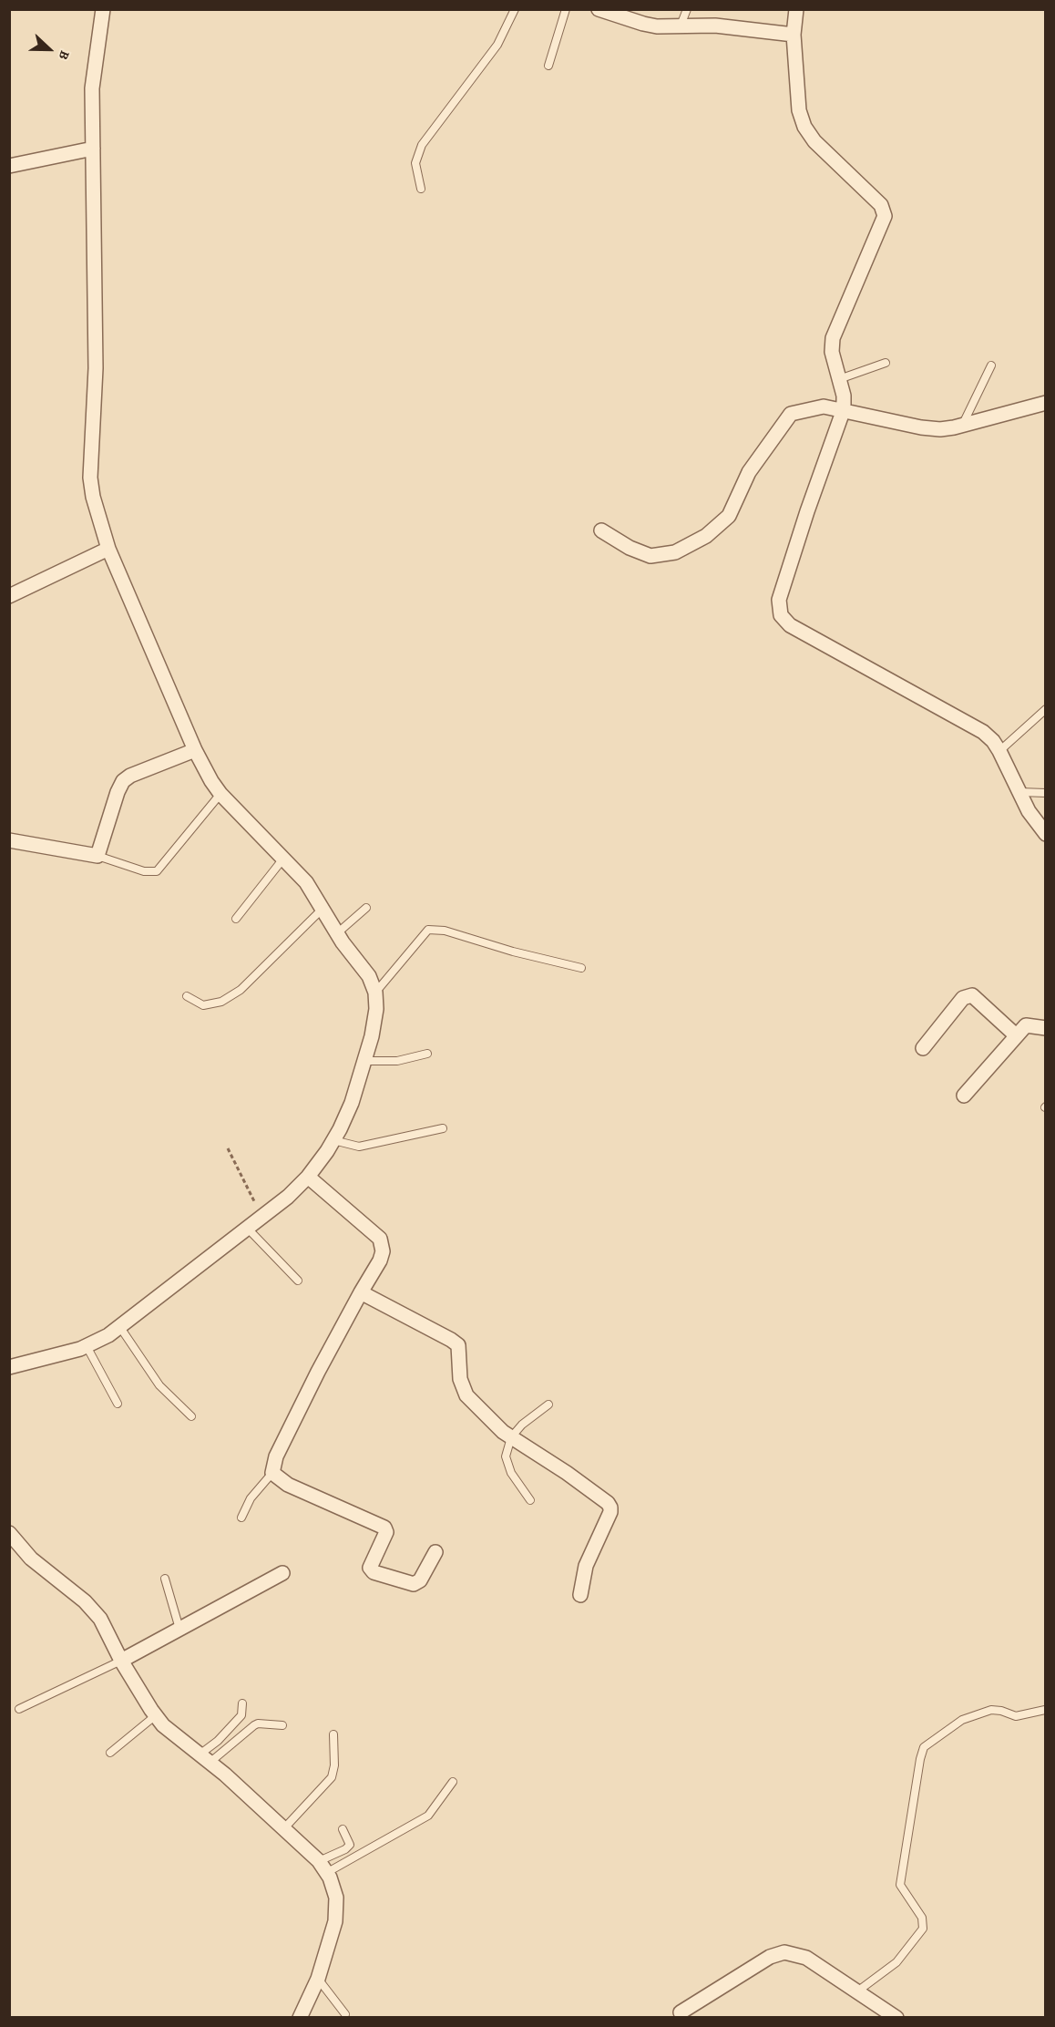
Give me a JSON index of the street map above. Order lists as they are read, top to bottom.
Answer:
{
  "north": "right"
}
